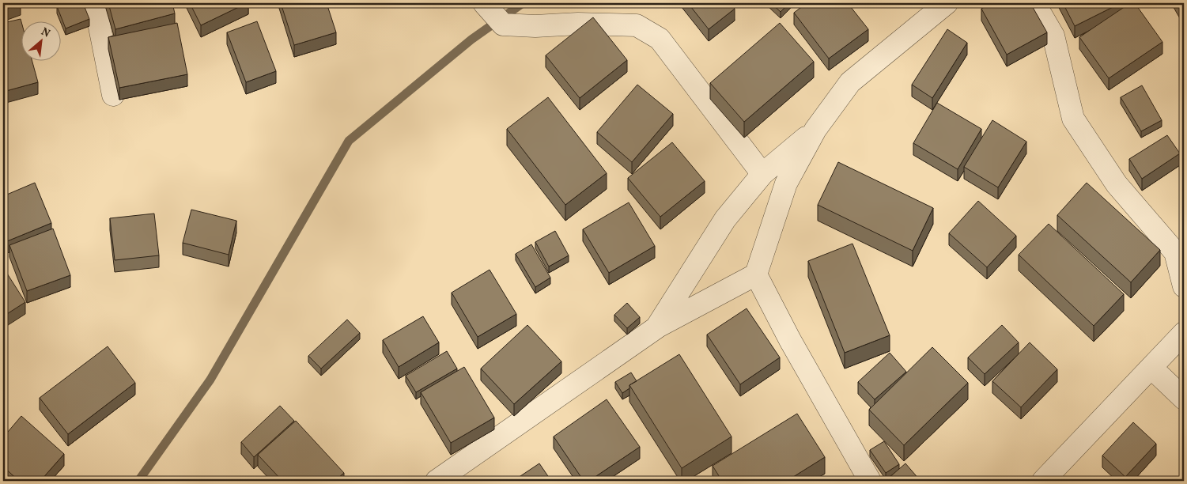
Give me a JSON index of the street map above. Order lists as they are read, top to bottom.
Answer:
{
  "north": "top right"
}
